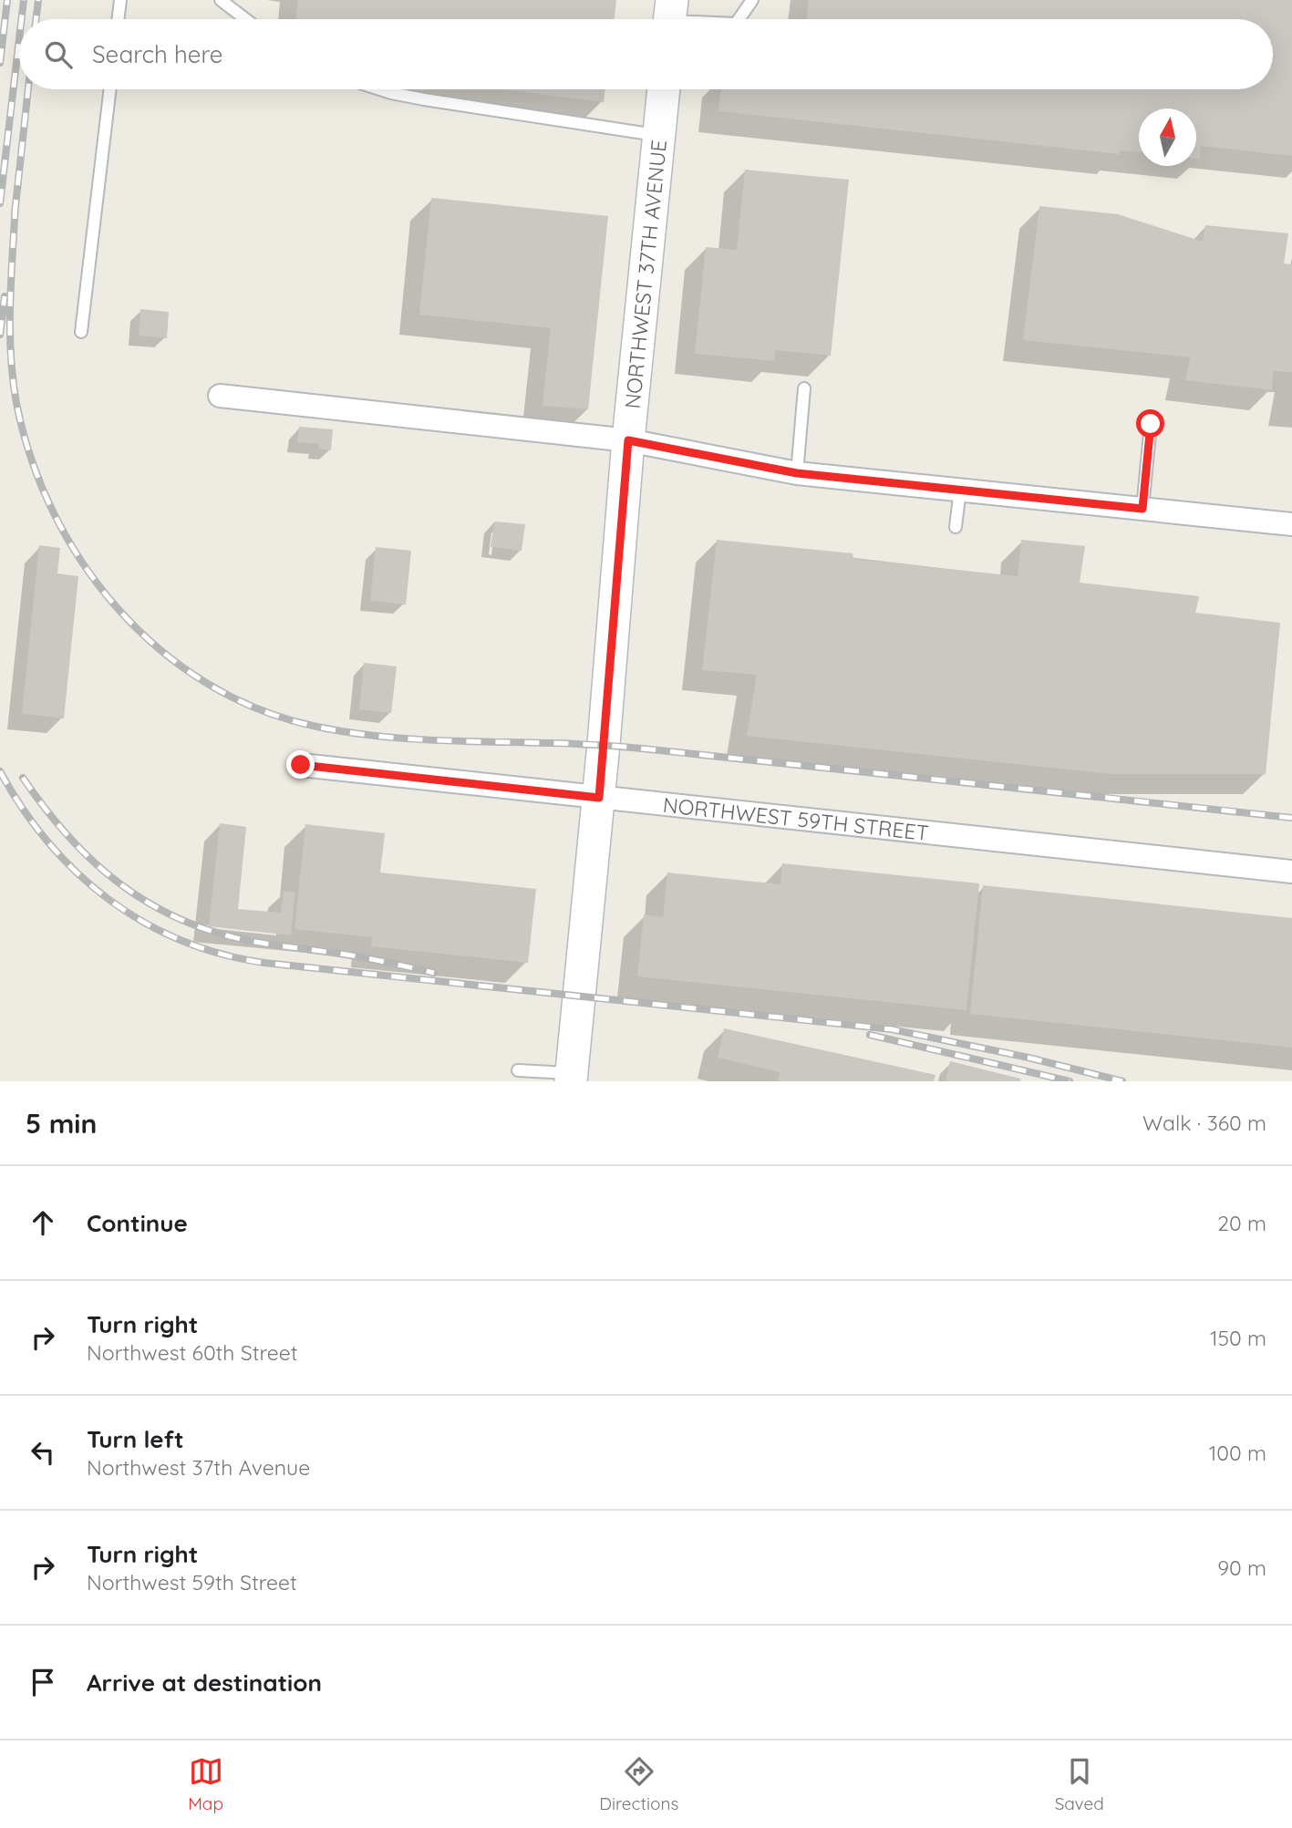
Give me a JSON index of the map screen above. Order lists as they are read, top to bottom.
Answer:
{
  "streets": {
    "street": ["NORTHWEST 37TH AVENUE", "NORTHWEST 59TH STREET"]
  },
  "crossings": [
    ["NORTHWEST 37TH AVENUE", "NORTHWEST 59TH STREET"]
  ],
  "north": "top",
  "page": {
    "search": "Search here",
    "heading": ["5 min", "Walk · 360 m"],
    "list": [
      ["Continue", "20 m"],
      ["Turn right", "Northwest 60th Street", "150 m"],
      ["Turn left", "Northwest 37th Avenue", "100 m"],
      ["Turn right", "Northwest 59th Street", "90 m"],
      "Arrive at destination"
    ],
    "nav": ["Map", "Directions", "Saved"]
  }
}
